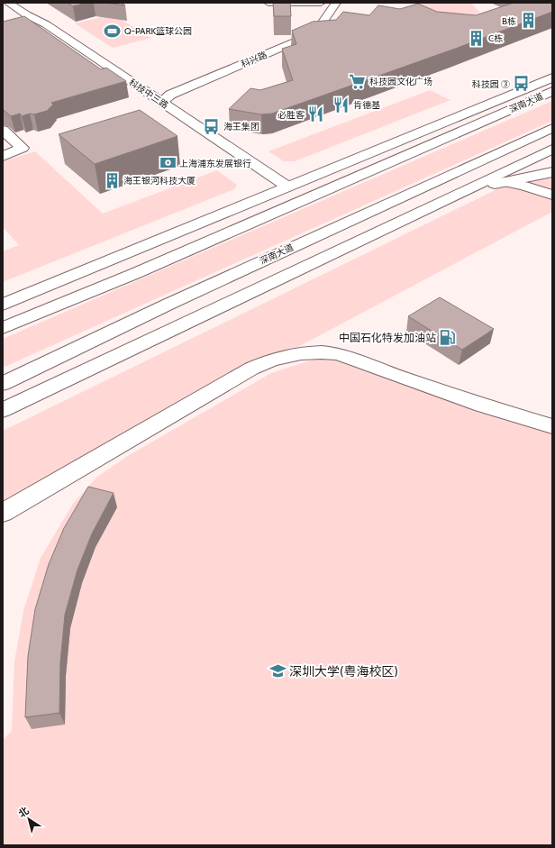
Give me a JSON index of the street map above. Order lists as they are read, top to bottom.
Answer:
{
  "streets": {
    "main road": ["科兴路", "科技中三路", "深南大道"]
  },
  "crossings": [
    ["科兴路", "科技中三路"]
  ],
  "places": {
    "building": ["B栋", "C栋", "海王银河科技大厦"],
    "sports": ["Q-PARK篮球公园"],
    "supermarket": ["科技园文化广场"],
    "bus stop": ["科技园 ③", "海王集团"],
    "restaurant": ["肯德基", "必胜客"],
    "bank": ["上海浦东发展银行"],
    "fuel station": ["中国石化特发加油站"],
    "school or university": ["深圳大学(粤海校区)"]
  },
  "north": "top left"
}
